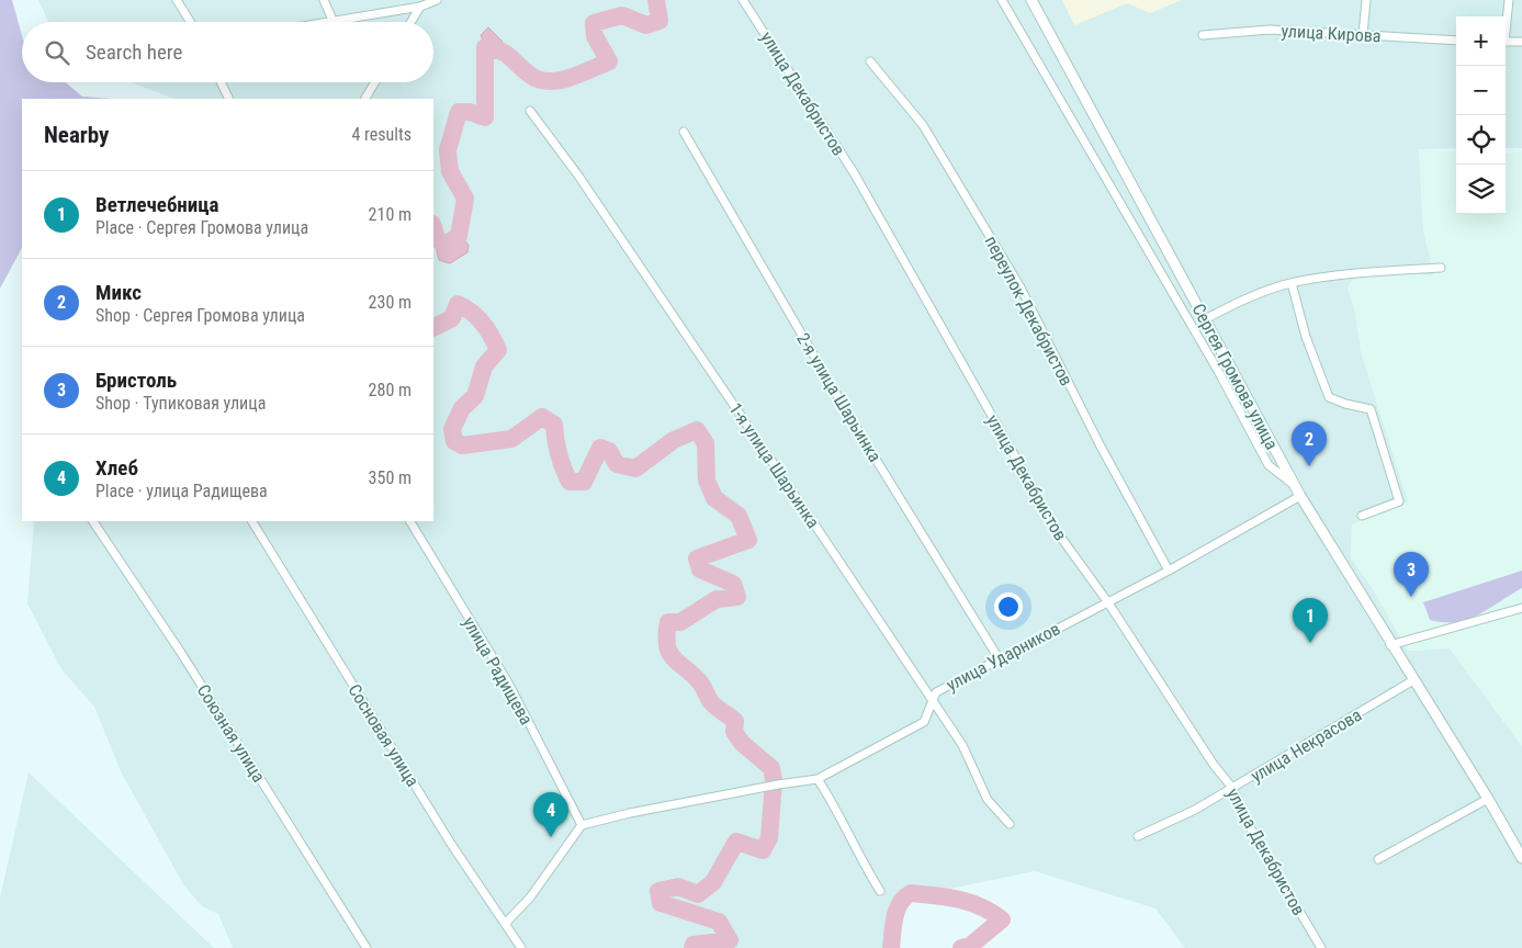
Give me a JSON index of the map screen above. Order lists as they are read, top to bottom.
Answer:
{
  "streets": {
    "street": [
      "улица Кирова",
      "улица Декабристов",
      "переулок Декабристов",
      "Сергея Громова улица",
      "2-я улица Шарьинка",
      "1-я улица Шарьинка",
      "улица Ударников",
      "улица Радищева",
      "Союзная улица",
      "Сосновая улица",
      "улица Некрасова"
    ]
  },
  "crossings": [
    ["улица Декабристов", "улица Ударников"],
    ["улица Декабристов", "улица Некрасова"],
    ["переулок Декабристов", "улица Ударников"],
    ["Сергея Громова улица", "улица Ударников"],
    ["Сергея Громова улица", "улица Некрасова"],
    ["2-я улица Шарьинка", "улица Ударников"],
    ["1-я улица Шарьинка", "улица Ударников"],
    ["улица Ударников", "улица Радищева"]
  ],
  "page": {
    "map_buttons": ["+", "−"],
    "search": "Search here",
    "heading": ["Nearby", "4 results"],
    "list": [
      {
        "mark": "1",
        "name": "Ветлечебница",
        "note": "Place · Сергея Громова улица",
        "value": "210 m"
      },
      {
        "mark": "2",
        "name": "Микс",
        "note": "Shop · Сергея Громова улица",
        "value": "230 m"
      },
      {
        "mark": "3",
        "name": "Бристоль",
        "note": "Shop · Тупиковая улица",
        "value": "280 m"
      },
      {
        "mark": "4",
        "name": "Хлеб",
        "note": "Place · улица Радищева",
        "value": "350 m"
      }
    ],
    "pins": [
      "2",
      "3",
      "1",
      "4"
    ]
  }
}
